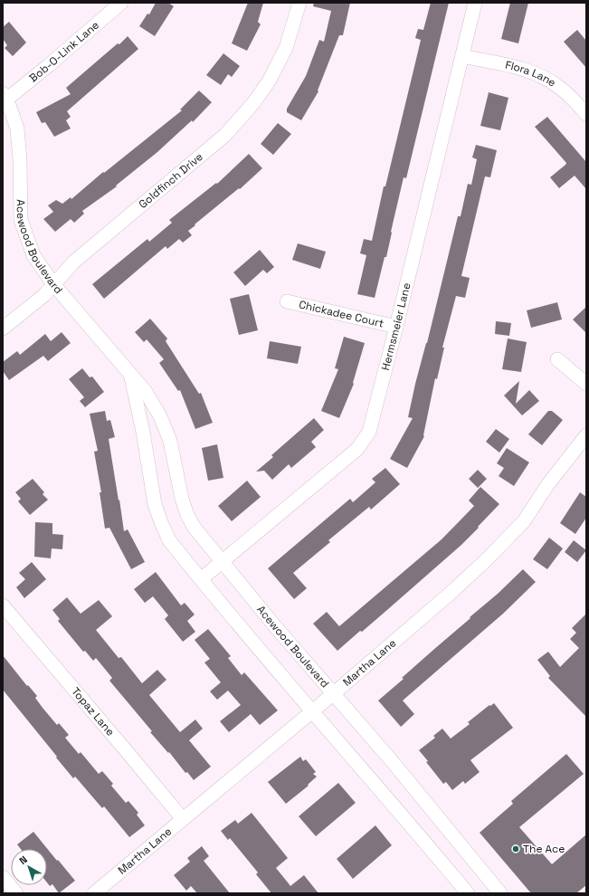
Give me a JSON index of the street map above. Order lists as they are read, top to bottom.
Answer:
{
  "streets": {
    "street": [
      "Bob-O-Link Lane",
      "Flora Lane",
      "Goldfinch Drive",
      "Acewood Boulevard",
      "Chickadee Court",
      "Hermsmeier Lane",
      "Martha Lane",
      "Topaz Lane"
    ]
  },
  "crossings": [
    ["Bob-O-Link Lane", "Acewood Boulevard"],
    ["Flora Lane", "Hermsmeier Lane"],
    ["Goldfinch Drive", "Acewood Boulevard"],
    ["Acewood Boulevard", "Hermsmeier Lane"],
    ["Acewood Boulevard", "Martha Lane"],
    ["Chickadee Court", "Hermsmeier Lane"],
    ["Martha Lane", "Topaz Lane"]
  ],
  "places": ["The Ace"],
  "north": "top left"
}
